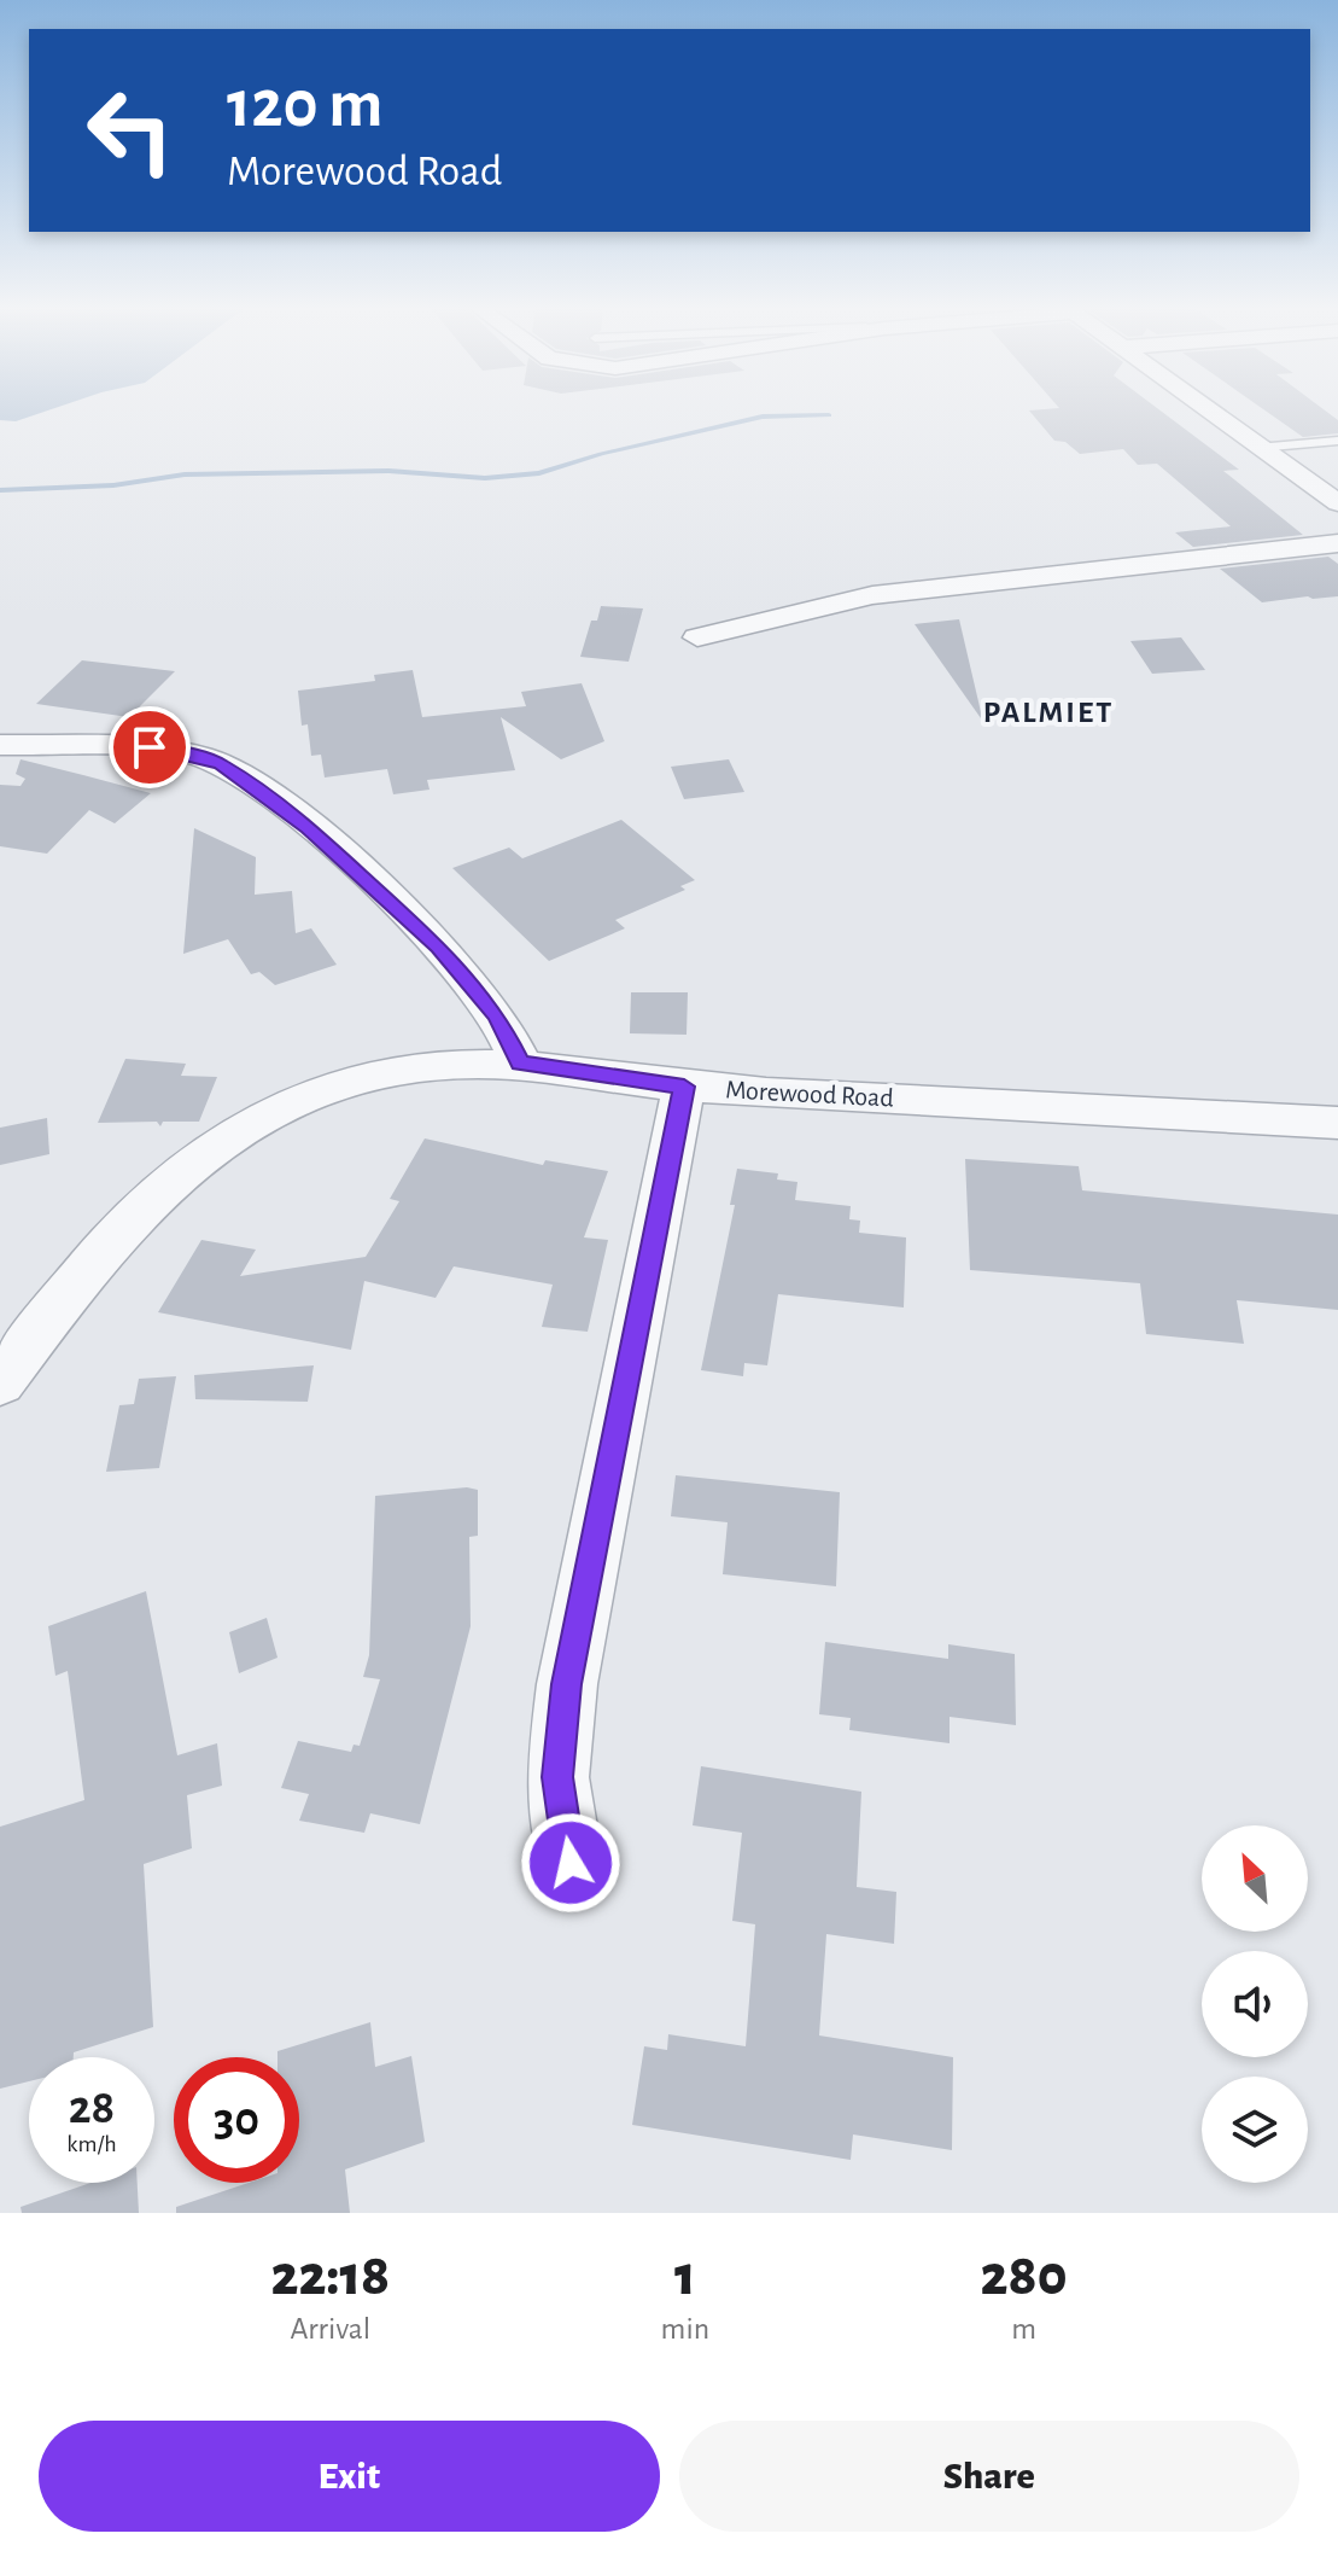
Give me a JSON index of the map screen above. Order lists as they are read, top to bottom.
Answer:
{
  "streets": {
    "street": ["Morewood Road"]
  },
  "districts": ["PALMIET"],
  "north": "top left",
  "page": {
    "turn": ["120 m", "Morewood Road"],
    "speed": "28 km/h",
    "limit": "30",
    "eta": [
      "22:18",
      "Arrival",
      "1",
      "min",
      "280",
      "m"
    ],
    "buttons": ["Exit", "Share"]
  }
}
